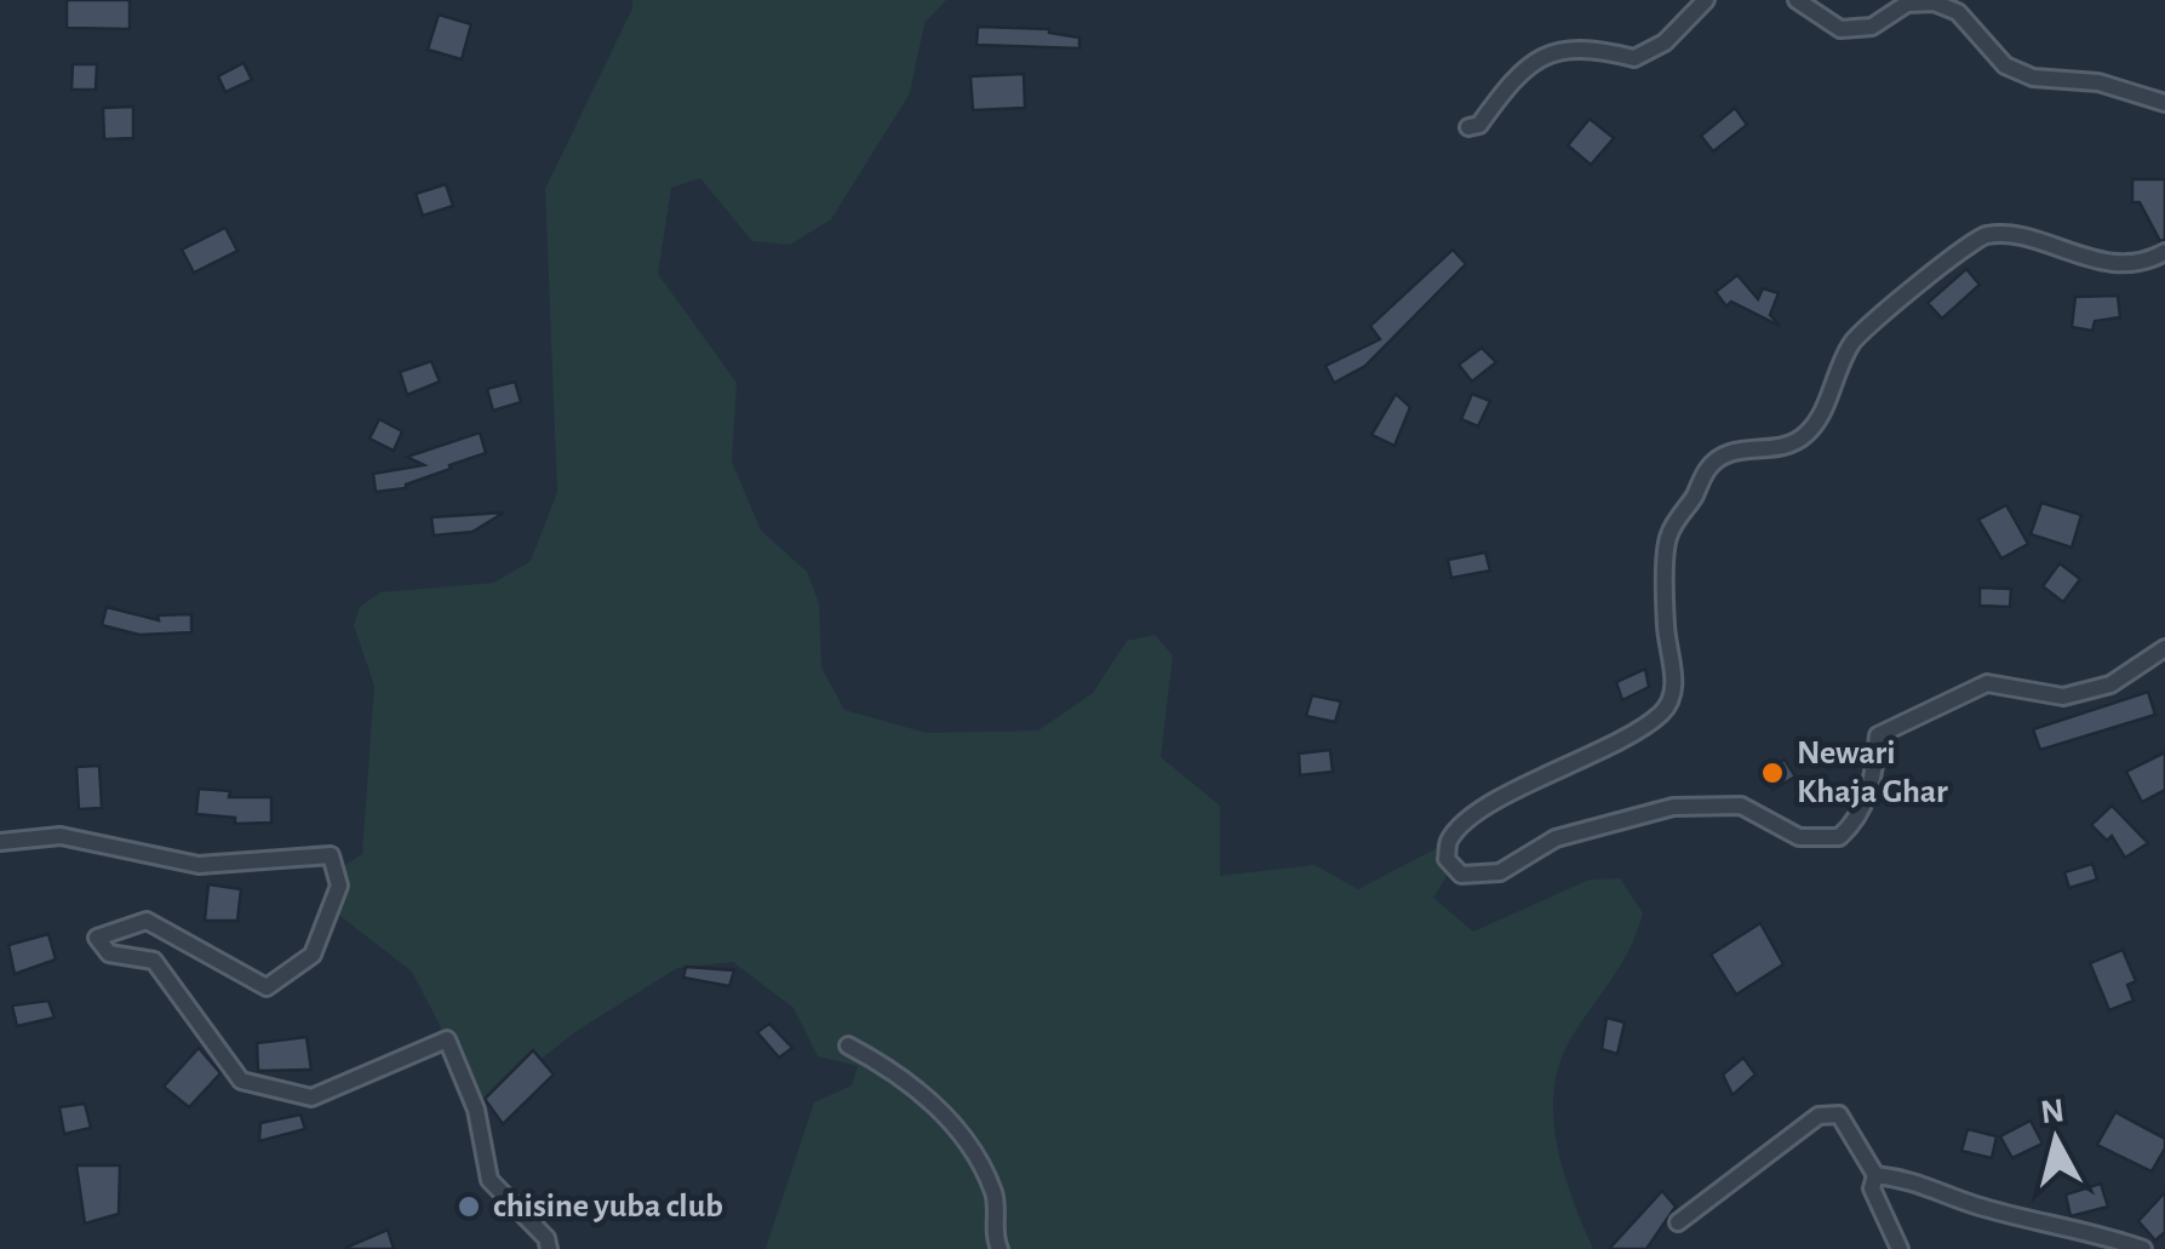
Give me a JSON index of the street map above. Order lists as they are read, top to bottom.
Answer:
{
  "places": ["Newari Khaja Ghar", "chisine yuba club"],
  "north": "top"
}
